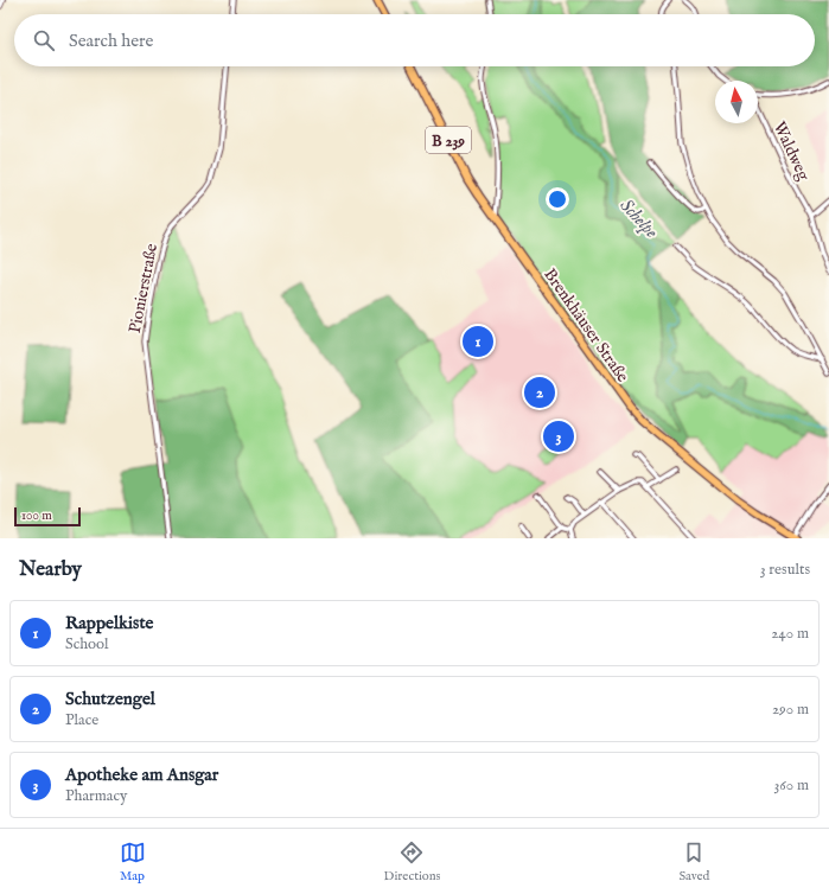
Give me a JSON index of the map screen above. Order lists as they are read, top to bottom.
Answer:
{
  "streets": {
    "main road": ["B 239", "Brenkhäuser Straße"],
    "street": ["Waldweg", "Pionierstraße"]
  },
  "crossings": [
    ["B 239", "Brenkhäuser Straße"]
  ],
  "water": ["Schelpe"],
  "scale_bar": "100 m",
  "north": "top",
  "page": {
    "search": "Search here",
    "pins": ["1", "2", "3"],
    "scale": "100 m",
    "heading": ["Nearby", "3 results"],
    "list": [
      {
        "mark": "1",
        "name": "Rappelkiste",
        "note": "School",
        "value": "240 m"
      },
      {
        "mark": "2",
        "name": "Schutzengel",
        "note": "Place",
        "value": "290 m"
      },
      {
        "mark": "3",
        "name": "Apotheke am Ansgar",
        "note": "Pharmacy",
        "value": "360 m"
      }
    ],
    "nav": ["Map", "Directions", "Saved"]
  }
}
